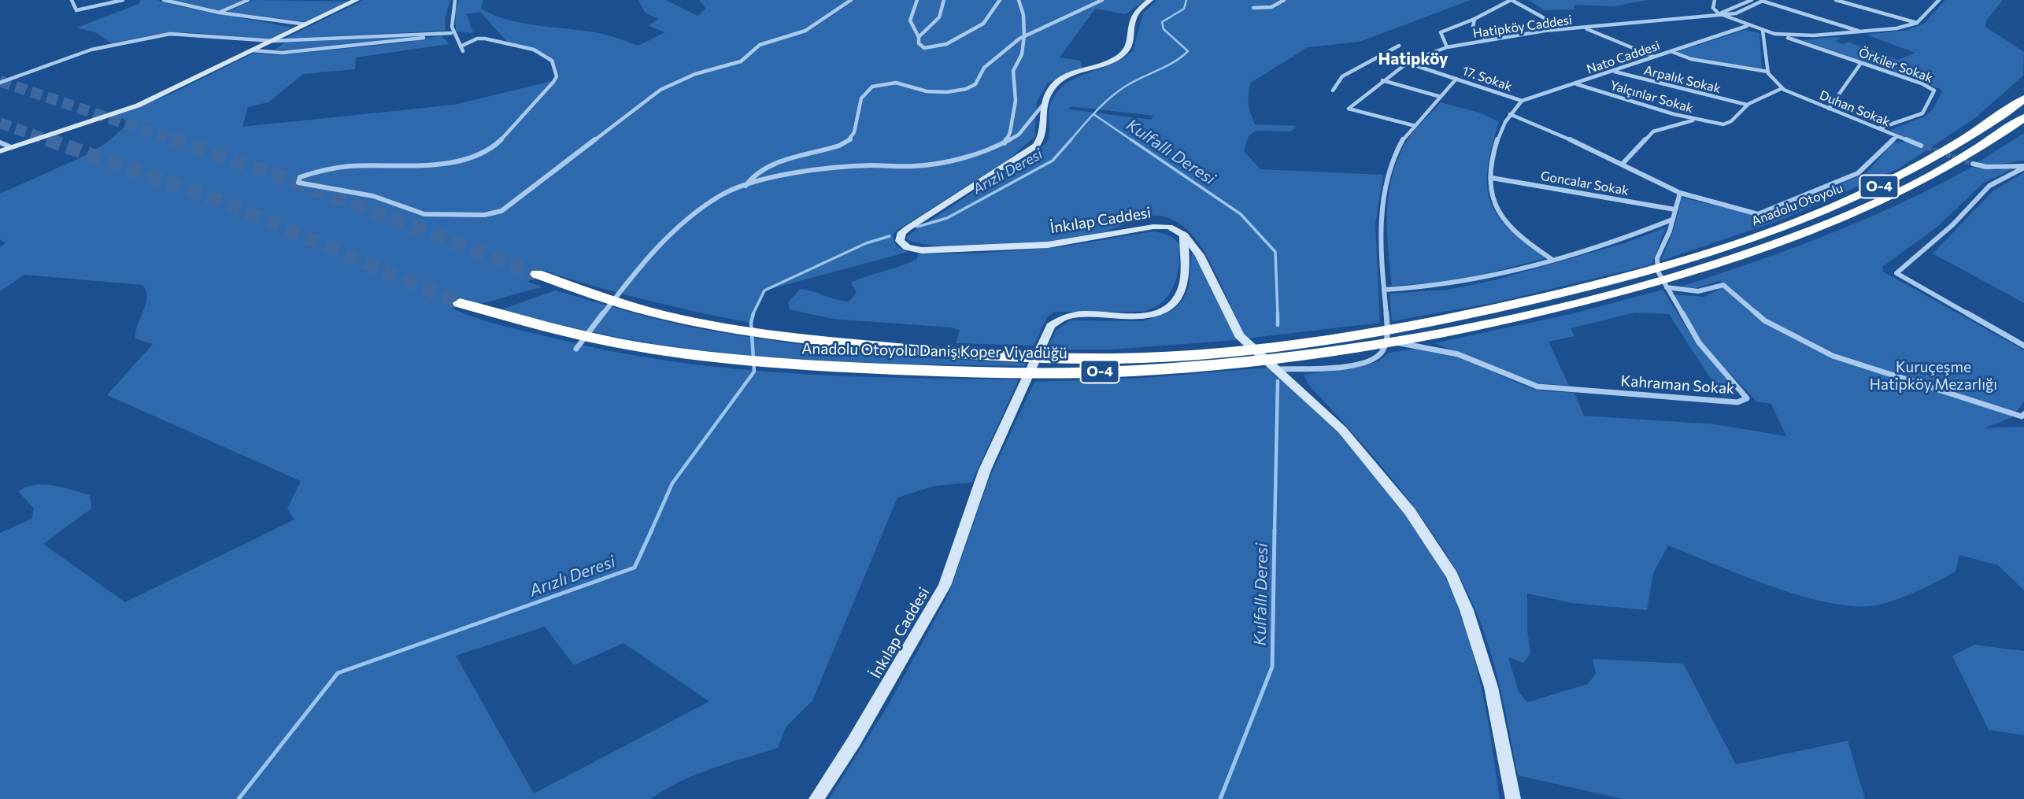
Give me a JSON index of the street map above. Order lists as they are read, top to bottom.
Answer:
{
  "streets": {
    "highway": ["O-4", "Anadolu Otoyolu", "Anadolu Otoyolu Daniş Koper Viyadüğü"],
    "street": [
      "Hatipköy Caddesi",
      "Nato Caddesi",
      "Örkiler Sokak",
      "17. Sokak",
      "Arpalık Sokak",
      "Yalçınlar Sokak",
      "Duhan Sokak",
      "Goncalar Sokak",
      "İnkılap Caddesi",
      "Kahraman Sokak"
    ]
  },
  "crossings": [
    ["Hatipköy Caddesi", "17. Sokak"],
    ["Nato Caddesi", "17. Sokak"],
    ["Nato Caddesi", "Arpalık Sokak"],
    ["Nato Caddesi", "Yalçınlar Sokak"],
    ["Örkiler Sokak", "Duhan Sokak"],
    ["Arpalık Sokak", "Yalçınlar Sokak"],
    ["Goncalar Sokak", "Kahraman Sokak"],
    ["Anadolu Otoyolu", "Anadolu Otoyolu Daniş Koper Viyadüğü"]
  ],
  "districts": ["Hatipköy"],
  "water": ["Kulfallı Deresi", "Arızlı Deresi"],
  "parks": ["Kuruçeşme Hatipköy Mezarlığı"]
}
